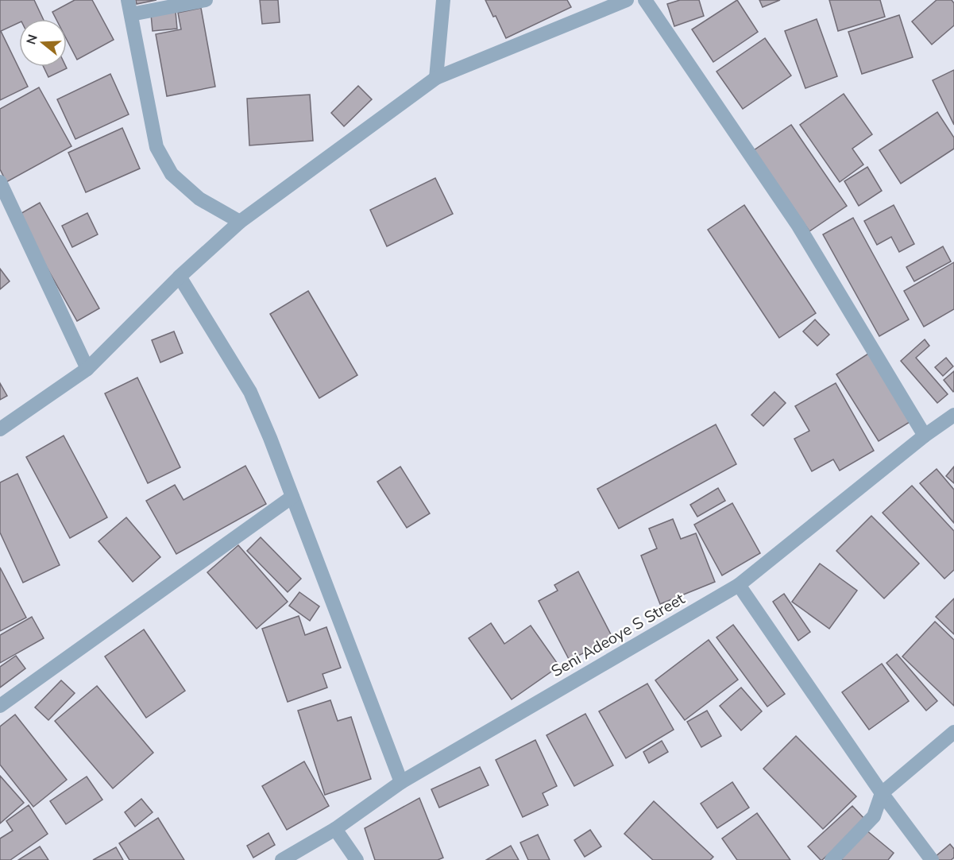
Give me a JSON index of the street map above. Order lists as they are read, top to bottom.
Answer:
{
  "streets": {
    "street": ["Seni Adeoye S Street"]
  },
  "north": "left"
}
